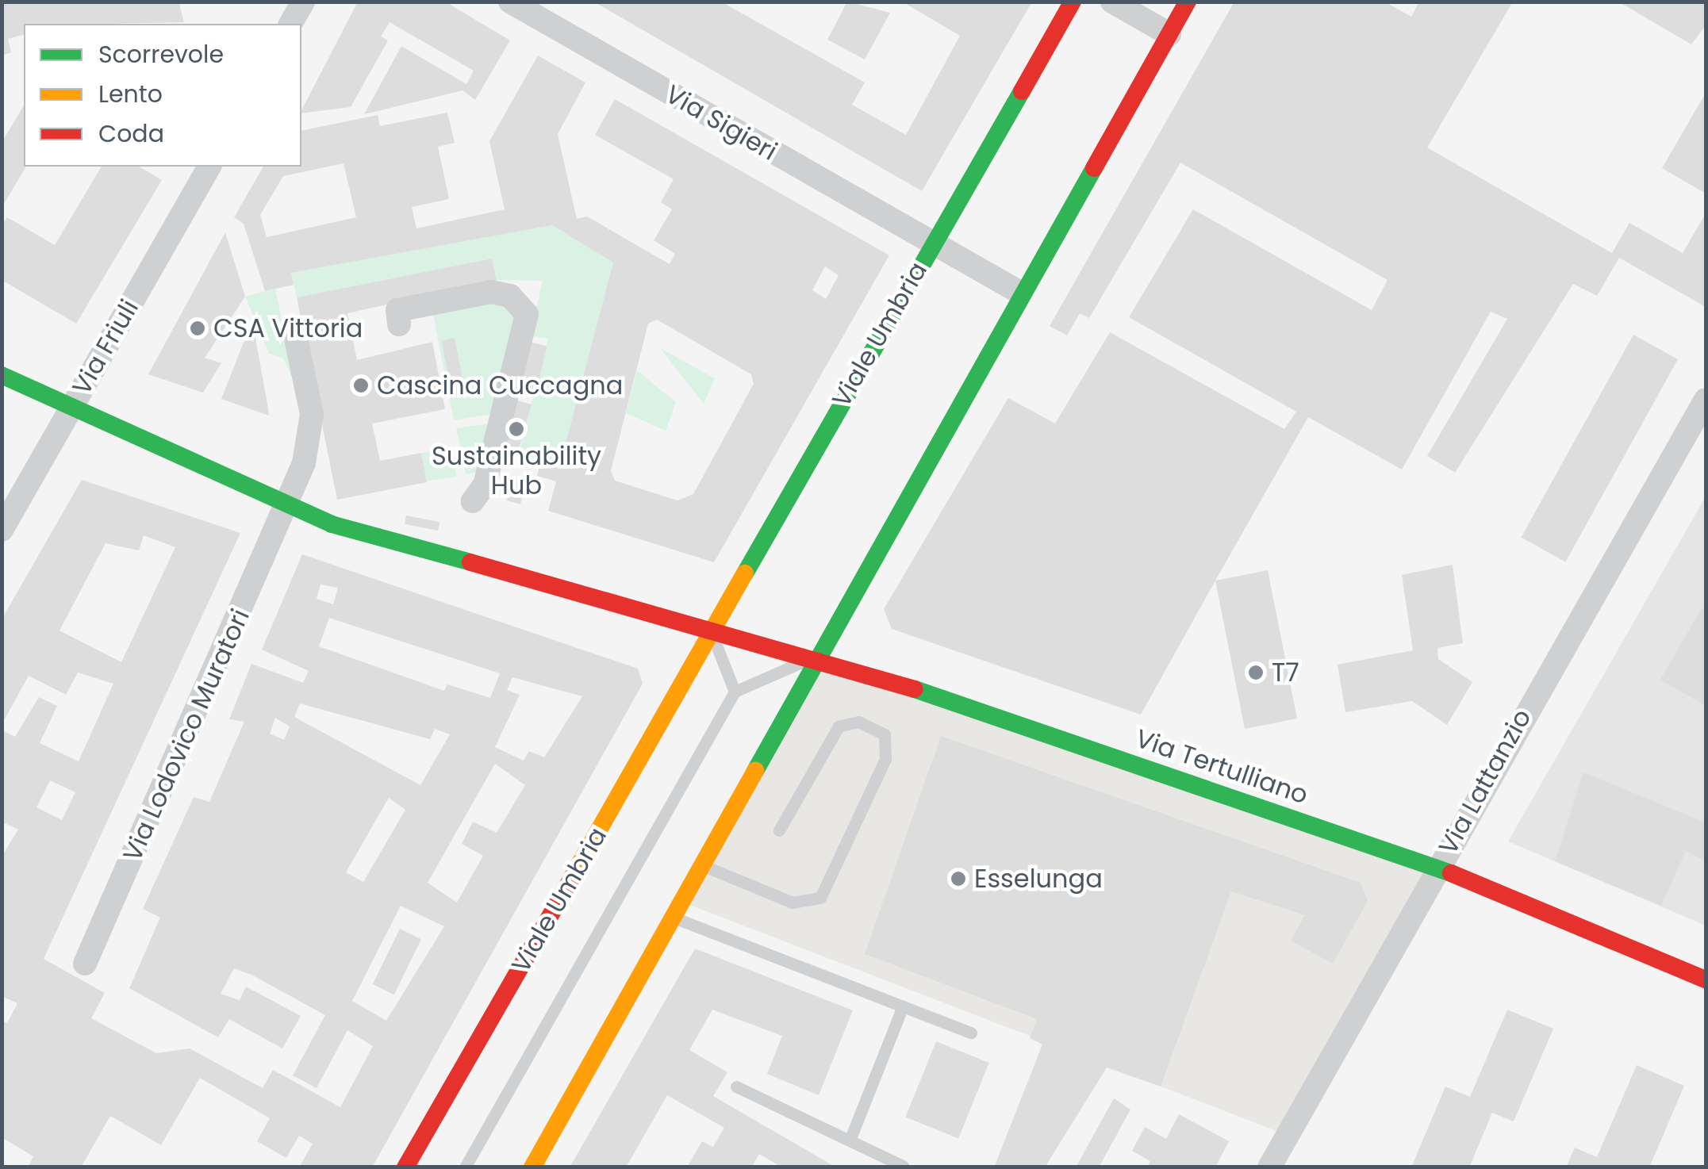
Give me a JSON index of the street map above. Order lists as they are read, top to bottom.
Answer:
{
  "streets": {
    "main road": ["Viale Umbria", "Via Tertulliano"],
    "street": [
      "Via Sigieri",
      "Via Friuli",
      "Via Lodovico Muratori",
      "Via Lattanzio"
    ]
  },
  "crossings": [
    ["Via Sigieri", "Viale Umbria"],
    ["Viale Umbria", "Via Tertulliano"],
    ["Via Tertulliano", "Via Lattanzio"]
  ],
  "places": [
    "CSA Vittoria",
    "Cascina Cuccagna",
    "Sustainability Hub",
    "T7",
    "Esselunga"
  ],
  "legend": ["Scorrevole", "Lento", "Coda"]
}
